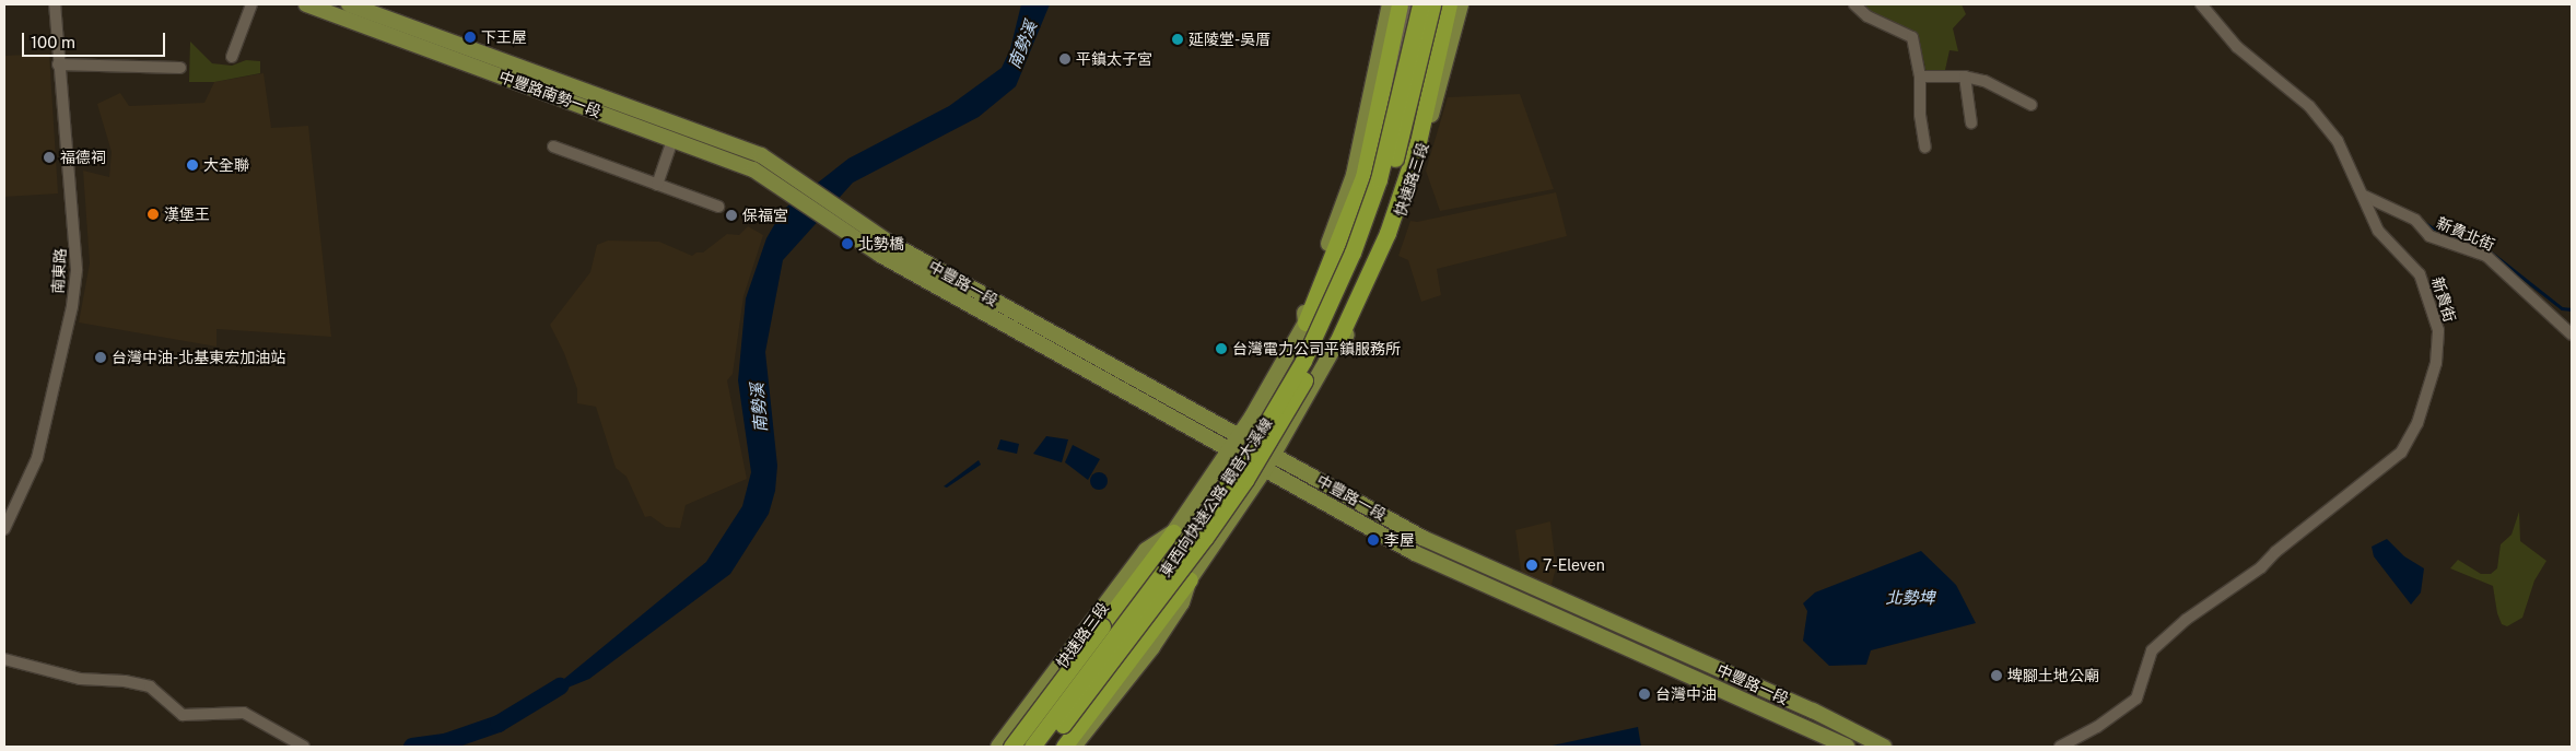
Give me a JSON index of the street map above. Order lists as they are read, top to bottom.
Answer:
{
  "streets": {
    "highway": ["東西向快速公路 觀音大溪線"],
    "main road": ["中豐路南勢一段", "快速路三段", "中豐路一段"],
    "street": ["新貴北街", "南東路", "新貴街"]
  },
  "crossings": [
    ["快速路三段", "中豐路一段"],
    ["快速路三段", "東西向快速公路 觀音大溪線"],
    ["新貴北街", "新貴街"]
  ],
  "water": ["南勢溪", "北勢埤"],
  "places": [
    "下王屋",
    "延陵堂-吳厝",
    "平鎮太子宮",
    "福德祠",
    "大全聯",
    "漢堡王",
    "保福宮",
    "北勢橋",
    "台灣電力公司平鎮服務所",
    "台灣中油-北基東宏加油站",
    "李屋",
    "7-Eleven",
    "埤腳土地公廟",
    "台灣中油"
  ],
  "scale_bar": "100 m"
}
